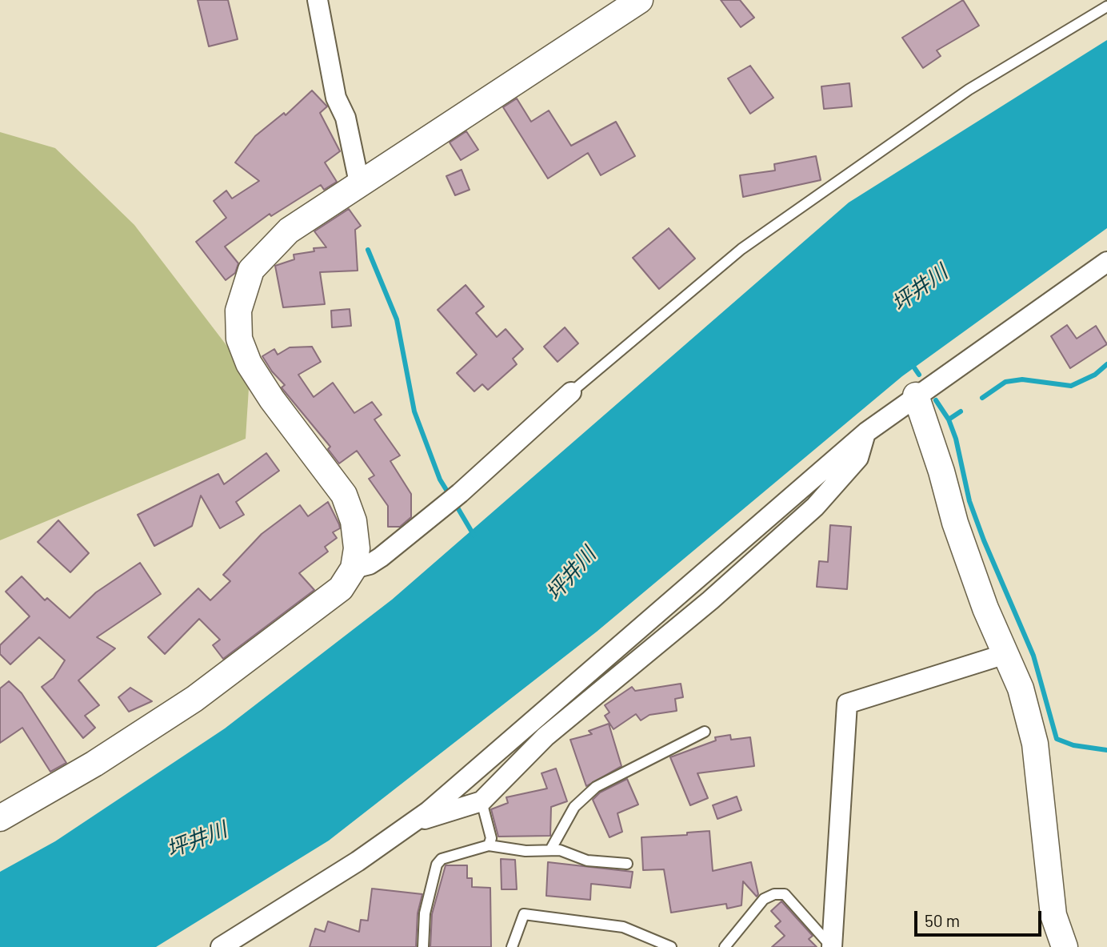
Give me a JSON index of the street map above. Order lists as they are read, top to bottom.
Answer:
{
  "water": ["坪井川"],
  "scale_bar": "50 m"
}
